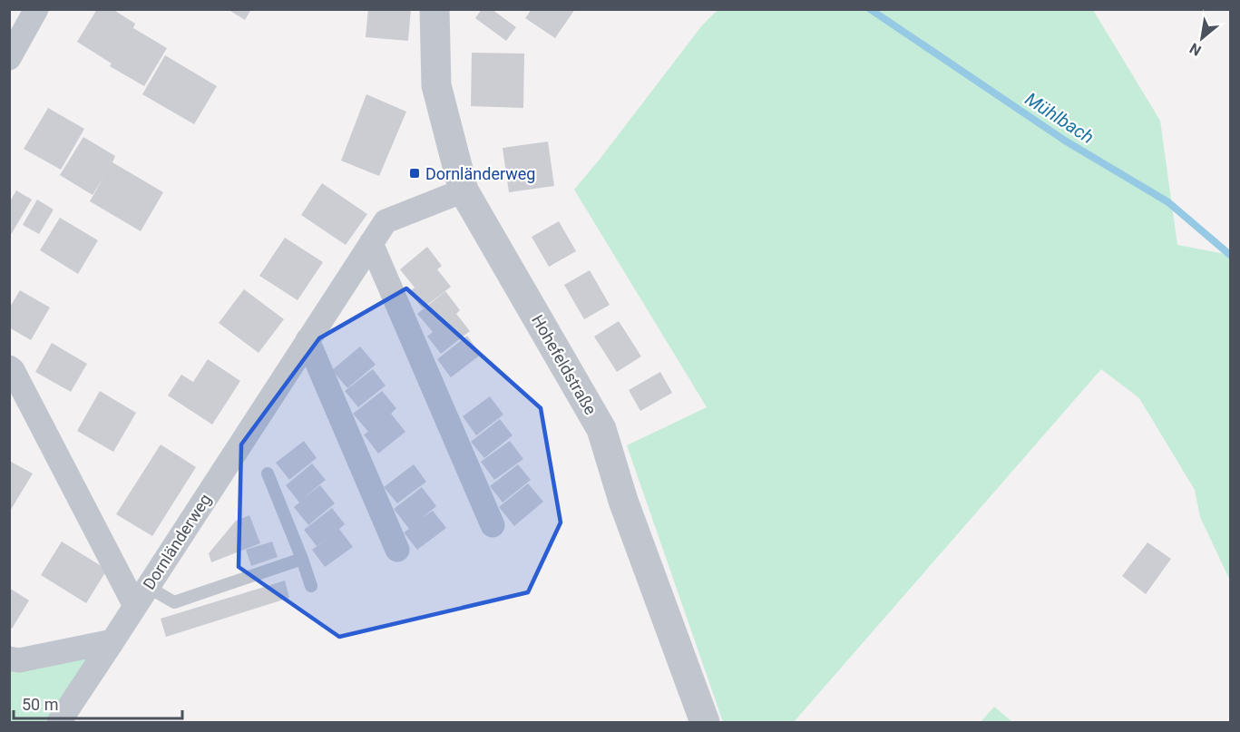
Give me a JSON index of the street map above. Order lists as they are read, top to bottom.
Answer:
{
  "streets": {
    "street": ["Hohefeldstraße", "Dornländerweg"]
  },
  "crossings": [
    ["Hohefeldstraße", "Dornländerweg"]
  ],
  "water": ["Mühlbach"],
  "places": {
    "transit": ["Dornländerweg"]
  },
  "scale_bar": "50 m",
  "north": "bottom left"
}
